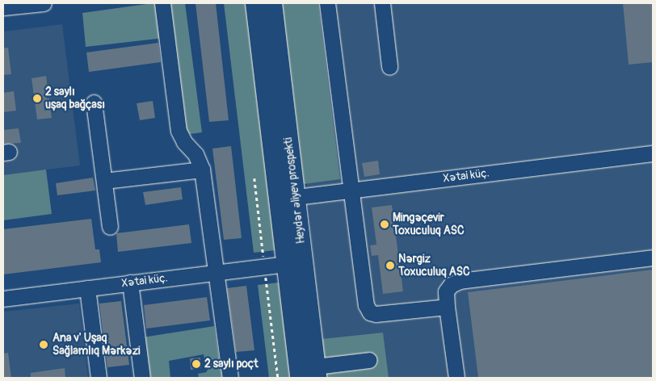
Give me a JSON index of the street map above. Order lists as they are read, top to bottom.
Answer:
{
  "streets": {
    "main road": ["Heydər Əliyev prospekti"],
    "street": ["Xətai küç."]
  },
  "crossings": [
    ["Xətai küç.", "Heydər Əliyev prospekti"]
  ],
  "places": [
    "2 saylı uşaq bağçası",
    "Mingəçevir Toxuculuq ASC",
    "Nərgiz Toxuculuq ASC",
    "Ana v' Uşaq Sağlamlıq Mərkəzi",
    "2 saylı poçt"
  ]
}
